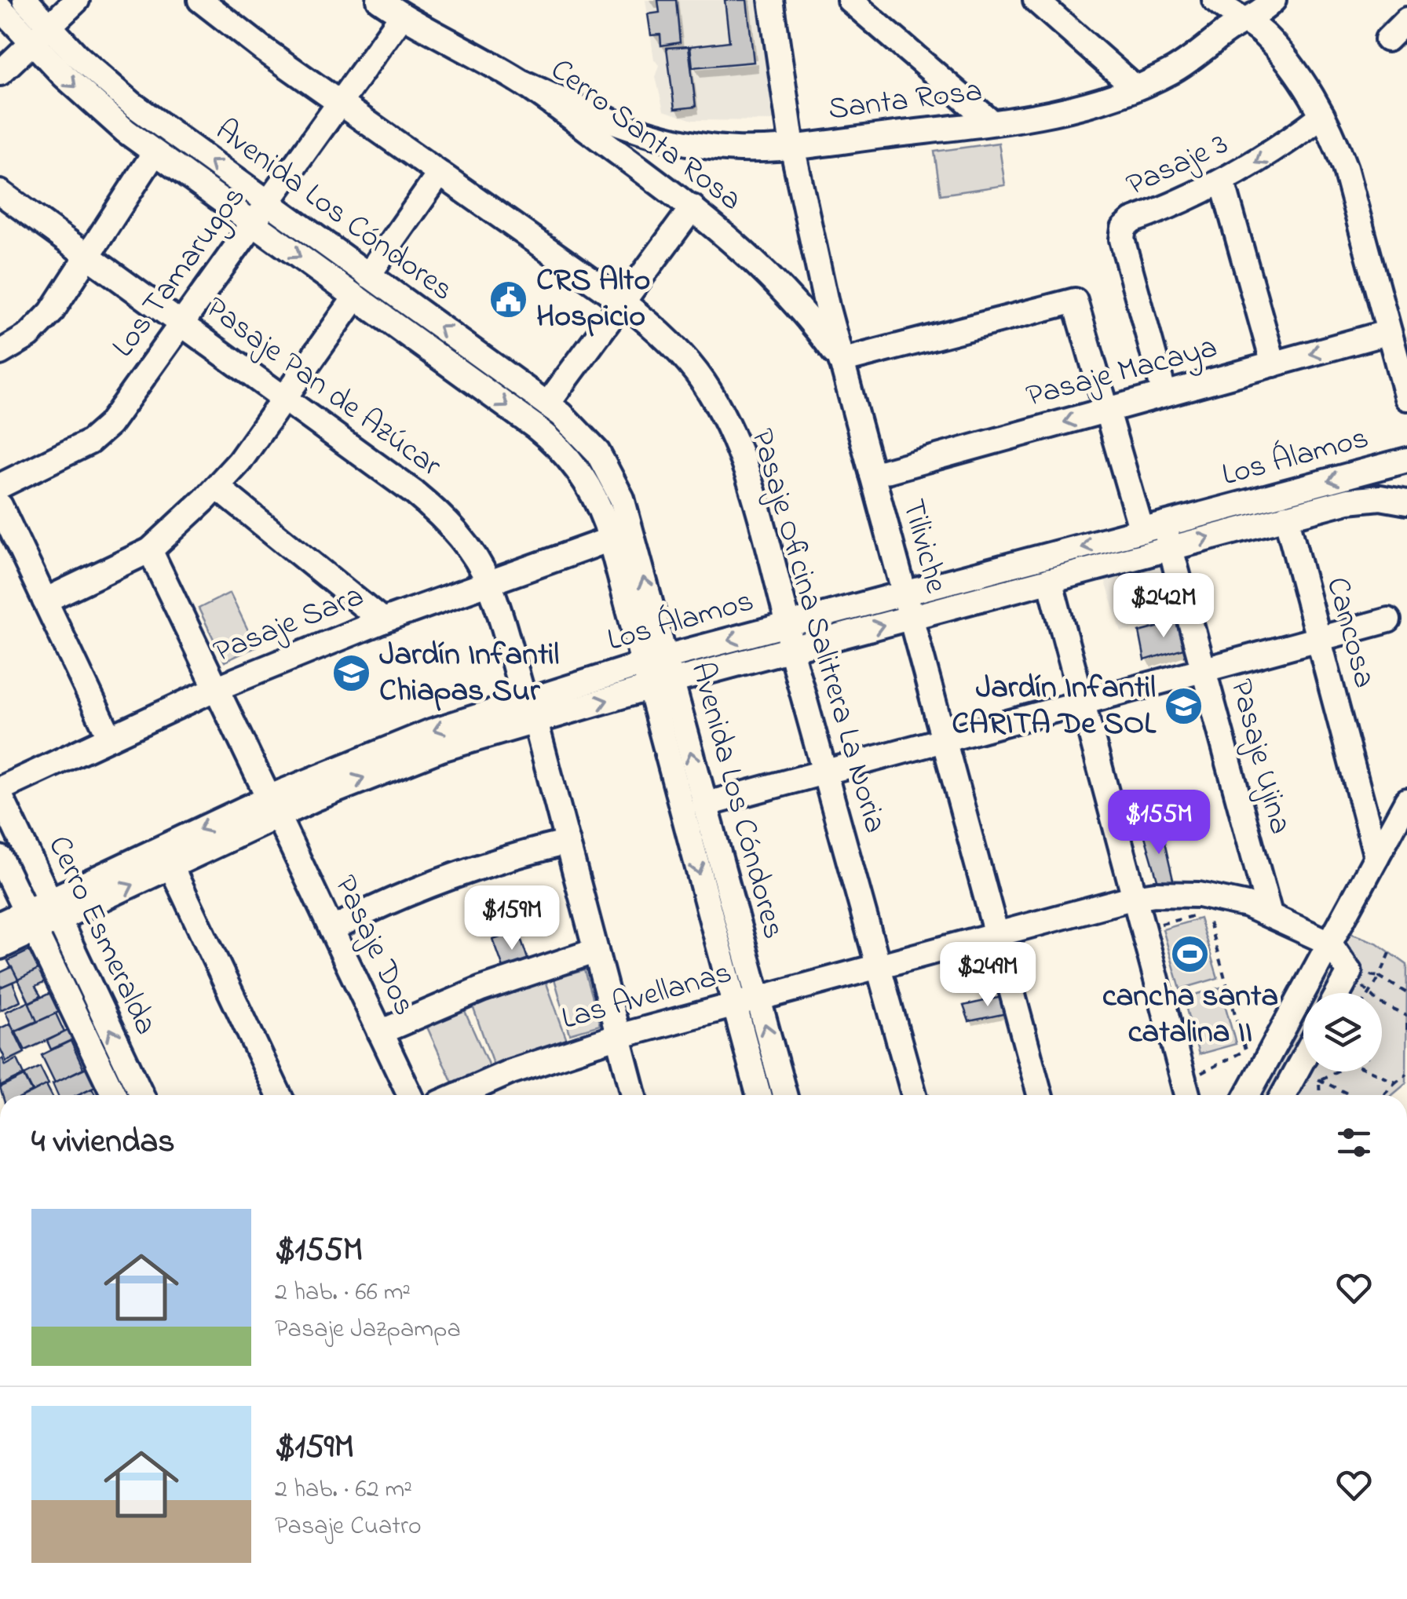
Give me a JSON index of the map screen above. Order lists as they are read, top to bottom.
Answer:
{
  "streets": {
    "street": [
      "Santa Rosa",
      "Cerro Santa Rosa",
      "Pasaje 3",
      "Avenida Los Cóndores",
      "Los Tamarugos",
      "Pasaje Macaya",
      "Pasaje Pan de Azúcar",
      "Los Álamos",
      "Tiliviche",
      "Pasaje Sara",
      "Pasaje Oficina Salitrera La Noria",
      "Cancosa",
      "Pasaje Ujina",
      "Cerro Esmeralda",
      "Pasaje Dos",
      "Las Avellanas"
    ]
  },
  "crossings": [
    ["Santa Rosa", "Cerro Santa Rosa"],
    ["Santa Rosa", "Tiliviche"],
    ["Cerro Santa Rosa", "Los Tamarugos"],
    ["Cerro Santa Rosa", "Tiliviche"],
    ["Cerro Santa Rosa", "Pasaje Ujina"],
    ["Pasaje 3", "Pasaje Macaya"],
    ["Avenida Los Cóndores", "Los Tamarugos"],
    ["Avenida Los Cóndores", "Los Álamos"],
    ["Avenida Los Cóndores", "Pasaje Sara"],
    ["Avenida Los Cóndores", "Las Avellanas"],
    ["Los Tamarugos", "Pasaje Pan de Azúcar"],
    ["Los Tamarugos", "Pasaje Oficina Salitrera La Noria"],
    ["Pasaje Macaya", "Tiliviche"],
    ["Pasaje Macaya", "Pasaje Ujina"],
    ["Pasaje Pan de Azúcar", "Los Álamos"],
    ["Pasaje Pan de Azúcar", "Pasaje Sara"],
    ["Pasaje Pan de Azúcar", "Las Avellanas"],
    ["Los Álamos", "Tiliviche"],
    ["Los Álamos", "Pasaje Oficina Salitrera La Noria"],
    ["Los Álamos", "Cancosa"],
    ["Los Álamos", "Pasaje Ujina"],
    ["Los Álamos", "Cerro Esmeralda"],
    ["Los Álamos", "Pasaje Dos"],
    ["Tiliviche", "Pasaje Ujina"],
    ["Tiliviche", "Las Avellanas"],
    ["Pasaje Sara", "Pasaje Dos"],
    ["Pasaje Oficina Salitrera La Noria", "Las Avellanas"],
    ["Pasaje Ujina", "Las Avellanas"]
  ],
  "one_way": ["Pasaje Macaya"],
  "places": {
    "public building": ["CRS Alto Hospicio"],
    "school or university": ["Jardín Infantil Chiapas Sur", "Jardín Infantil CARITA De SOL"],
    "sports": ["cancha santa catalina II"]
  },
  "page": {
    "price": [
      "$242M",
      "$155M",
      "$159M",
      "$249M"
    ],
    "heading": "4 viviendas",
    "list": [
      {
        "name": "$155M",
        "note": "2 hab. · 66 m² · Pasaje Jazpampa"
      },
      {
        "name": "$159M",
        "note": "2 hab. · 62 m² · Pasaje Cuatro"
      }
    ]
  }
}
